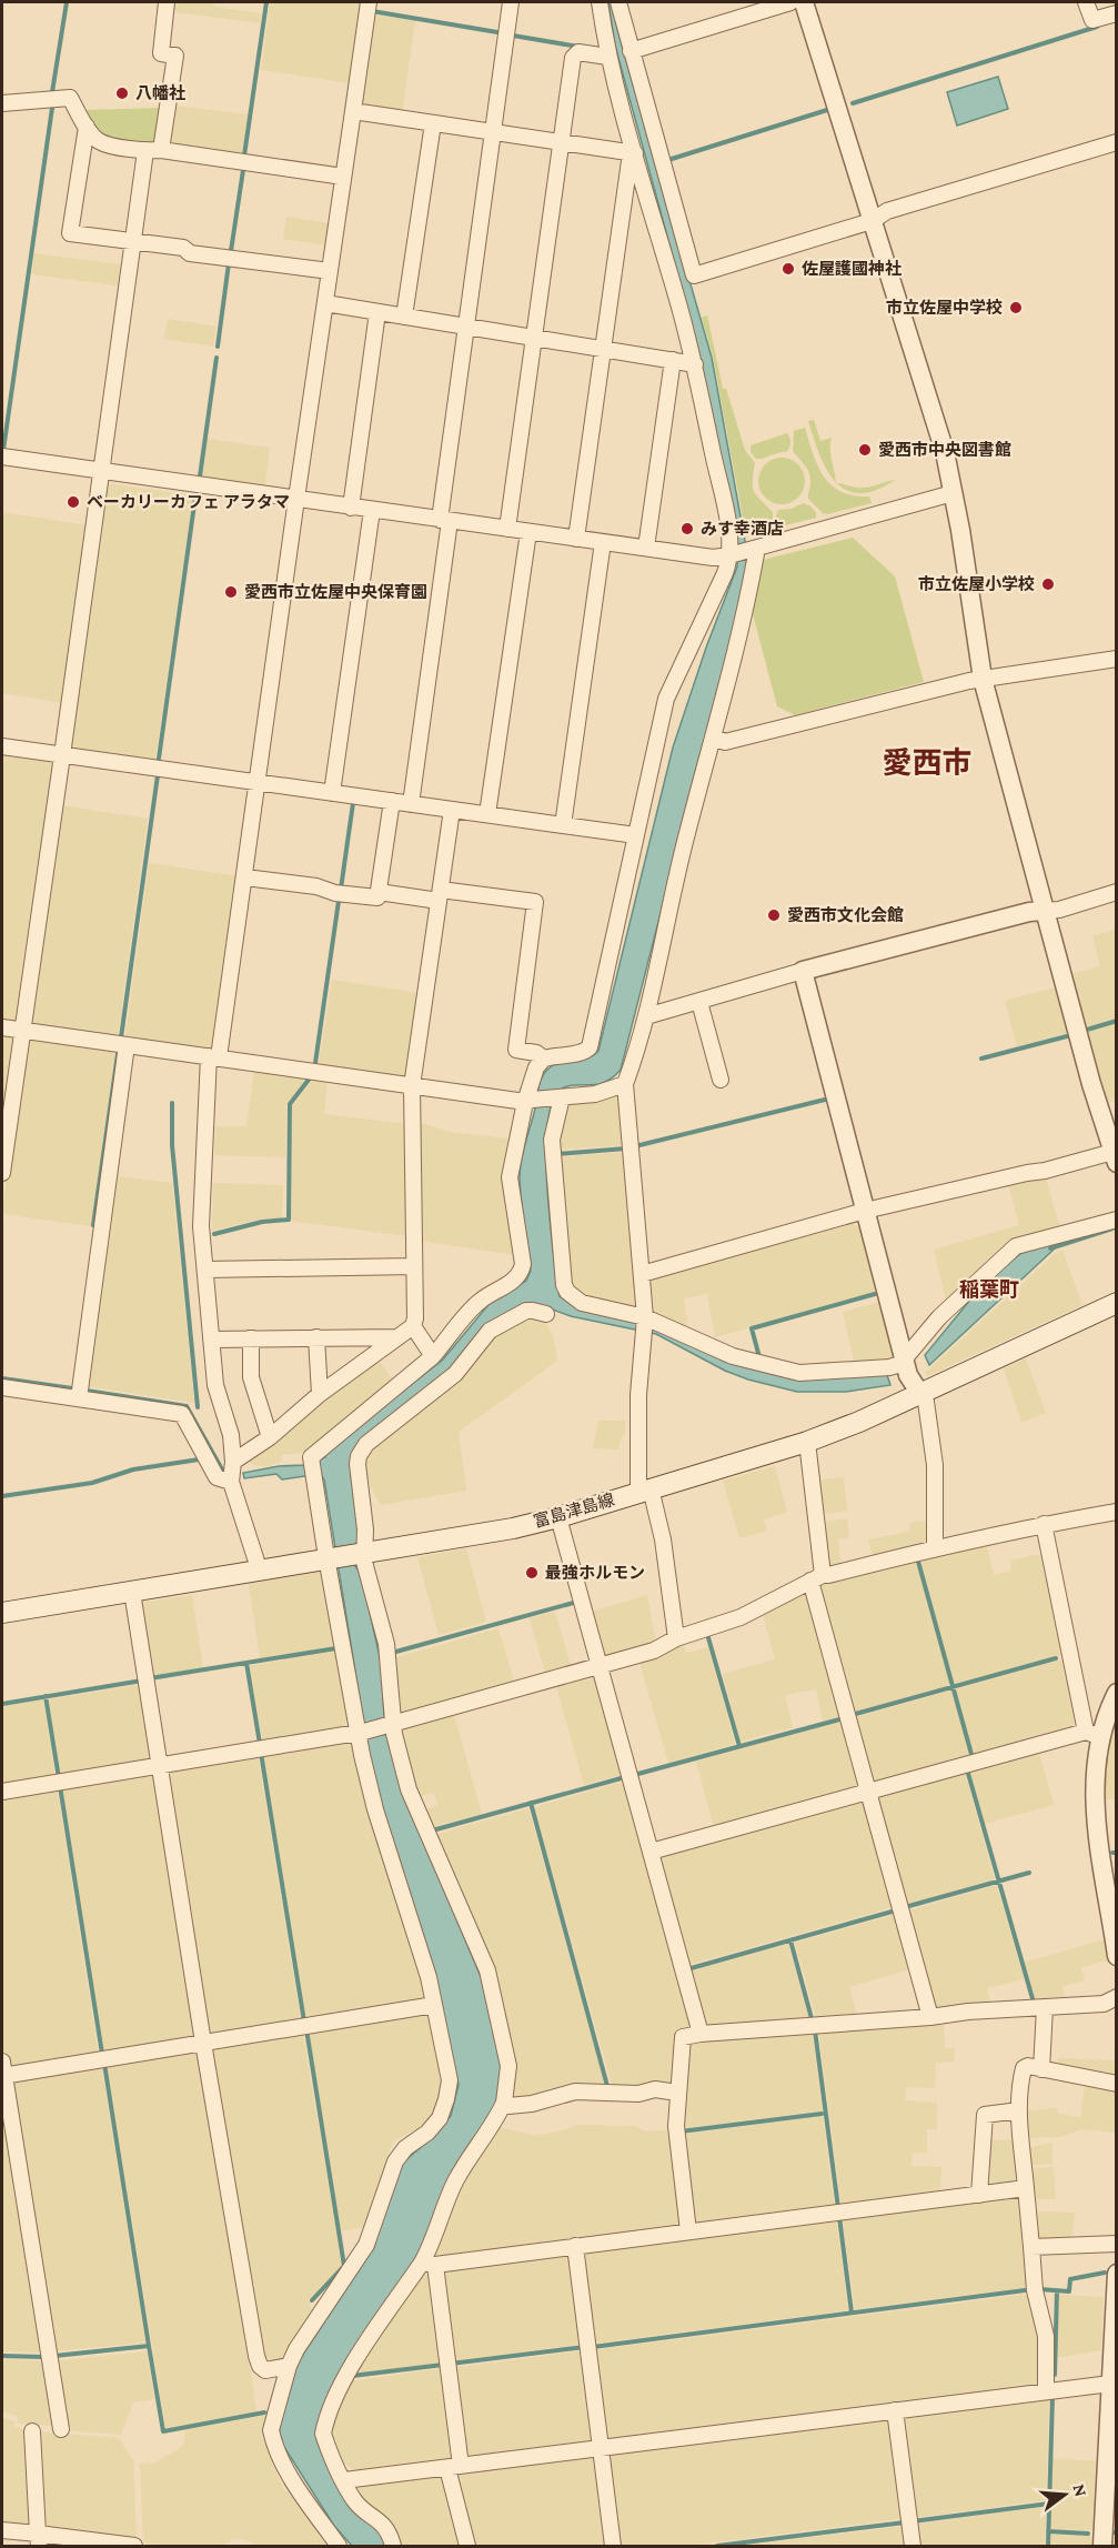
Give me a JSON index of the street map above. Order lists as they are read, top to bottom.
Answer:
{
  "streets": {
    "main road": ["富島津島線"]
  },
  "districts": ["愛西市", "稲葉町"],
  "places": [
    "八幡社",
    "佐屋護國神社",
    "市立佐屋中学校",
    "愛西市中央図書館",
    "ベーカリーカフェ アラタマ",
    "みす幸酒店",
    "市立佐屋小学校",
    "愛西市立佐屋中央保育園",
    "愛西市文化会館",
    "最強ホルモン"
  ],
  "north": "right"
}
